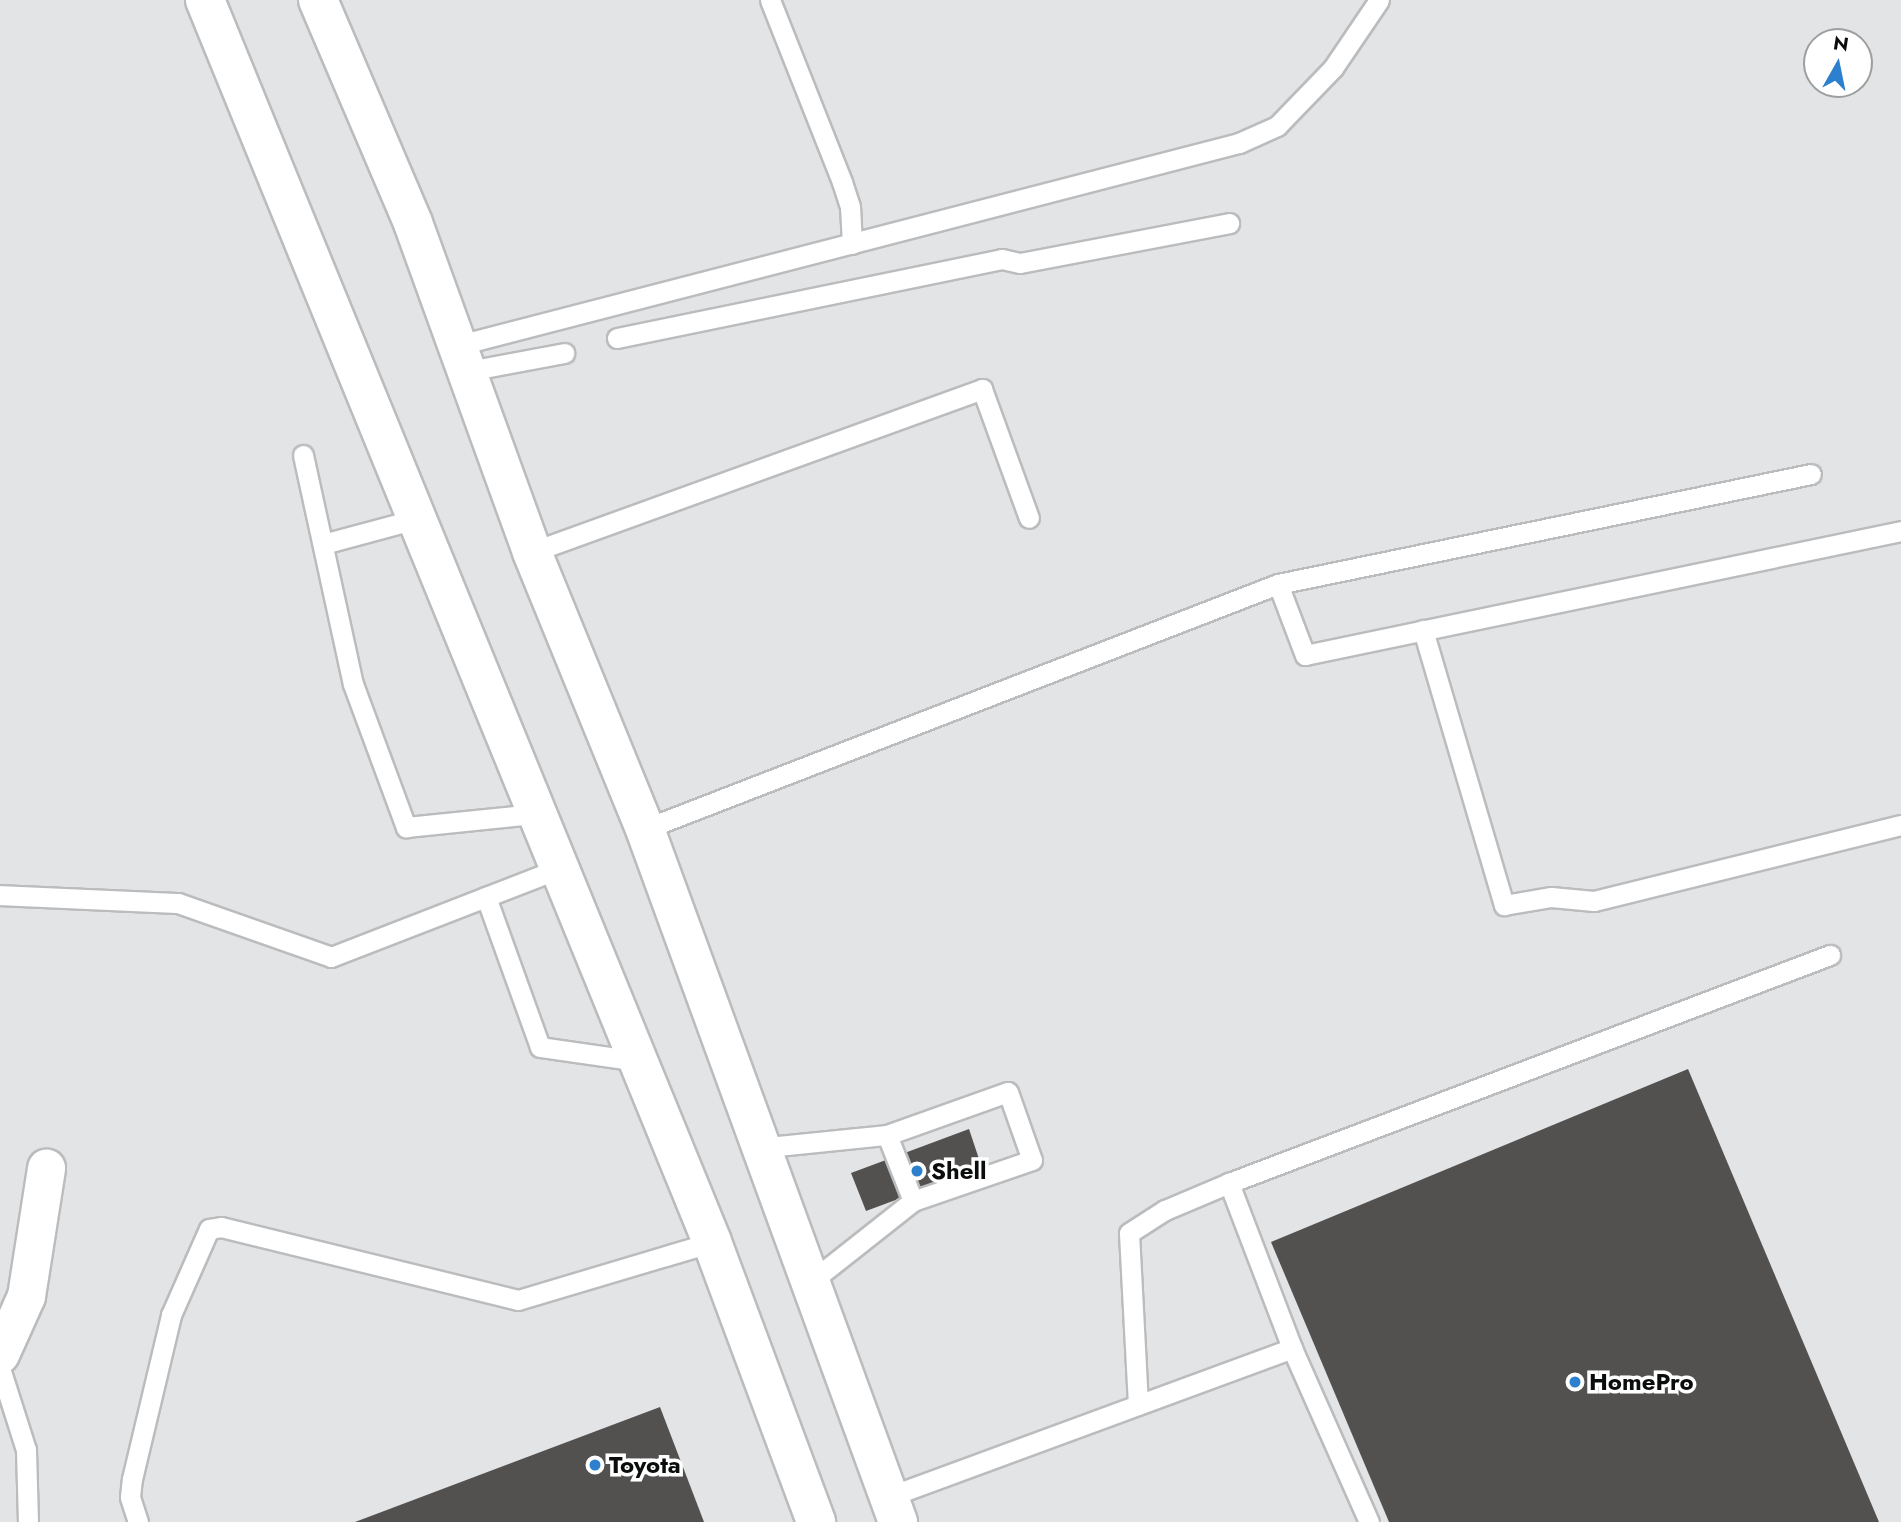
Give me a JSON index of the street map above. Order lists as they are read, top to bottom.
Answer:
{
  "places": ["Shell", "HomePro", "Toyota"],
  "north": "top"
}
